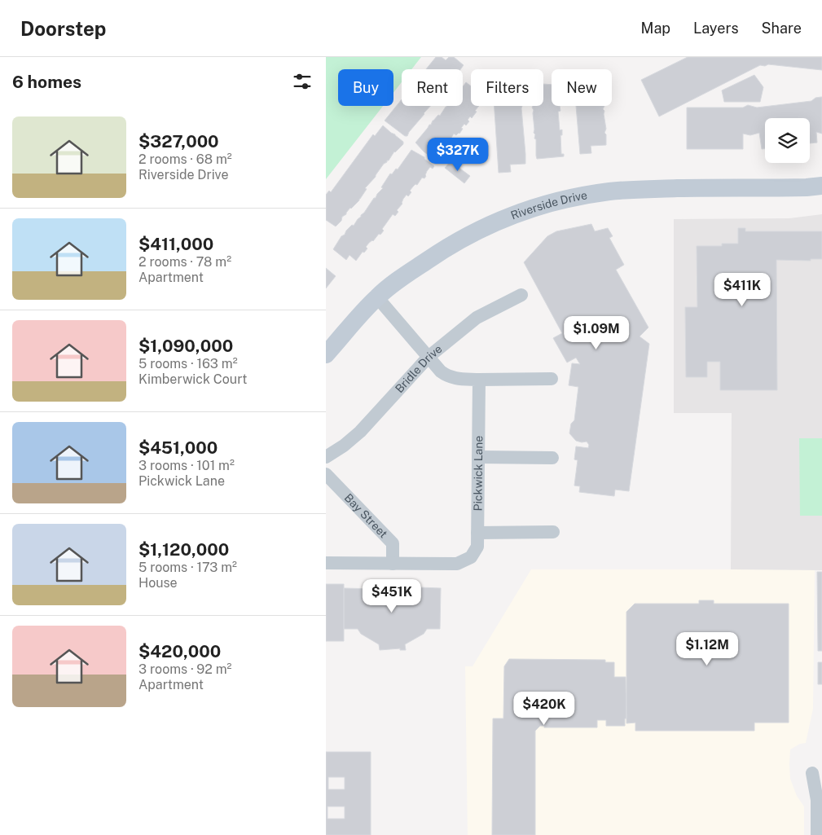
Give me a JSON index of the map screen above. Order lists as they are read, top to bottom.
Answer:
{
  "streets": {
    "main road": ["Riverside Drive"],
    "street": ["Bridle Drive", "Pickwick Lane", "Bay Street"]
  },
  "crossings": [
    ["Pickwick Lane", "Bay Street"]
  ],
  "page": {
    "header": "Doorstep",
    "nav": ["Map", "Layers", "Share"],
    "heading": "6 homes",
    "chip": [
      "Buy",
      "Rent",
      "Filters",
      "New"
    ],
    "list": [
      {
        "name": "$327,000",
        "note": "2 rooms · 68 m² · Riverside Drive"
      },
      {
        "name": "$411,000",
        "note": "2 rooms · 78 m² · Apartment"
      },
      {
        "name": "$1,090,000",
        "note": "5 rooms · 163 m² · Kimberwick Court"
      },
      {
        "name": "$451,000",
        "note": "3 rooms · 101 m² · Pickwick Lane"
      },
      {
        "name": "$1,120,000",
        "note": "5 rooms · 173 m² · House"
      },
      {
        "name": "$420,000",
        "note": "3 rooms · 92 m² · Apartment"
      }
    ],
    "price": [
      "$327K",
      "$411K",
      "$1.09M",
      "$451K",
      "$1.12M",
      "$420K"
    ]
  }
}
